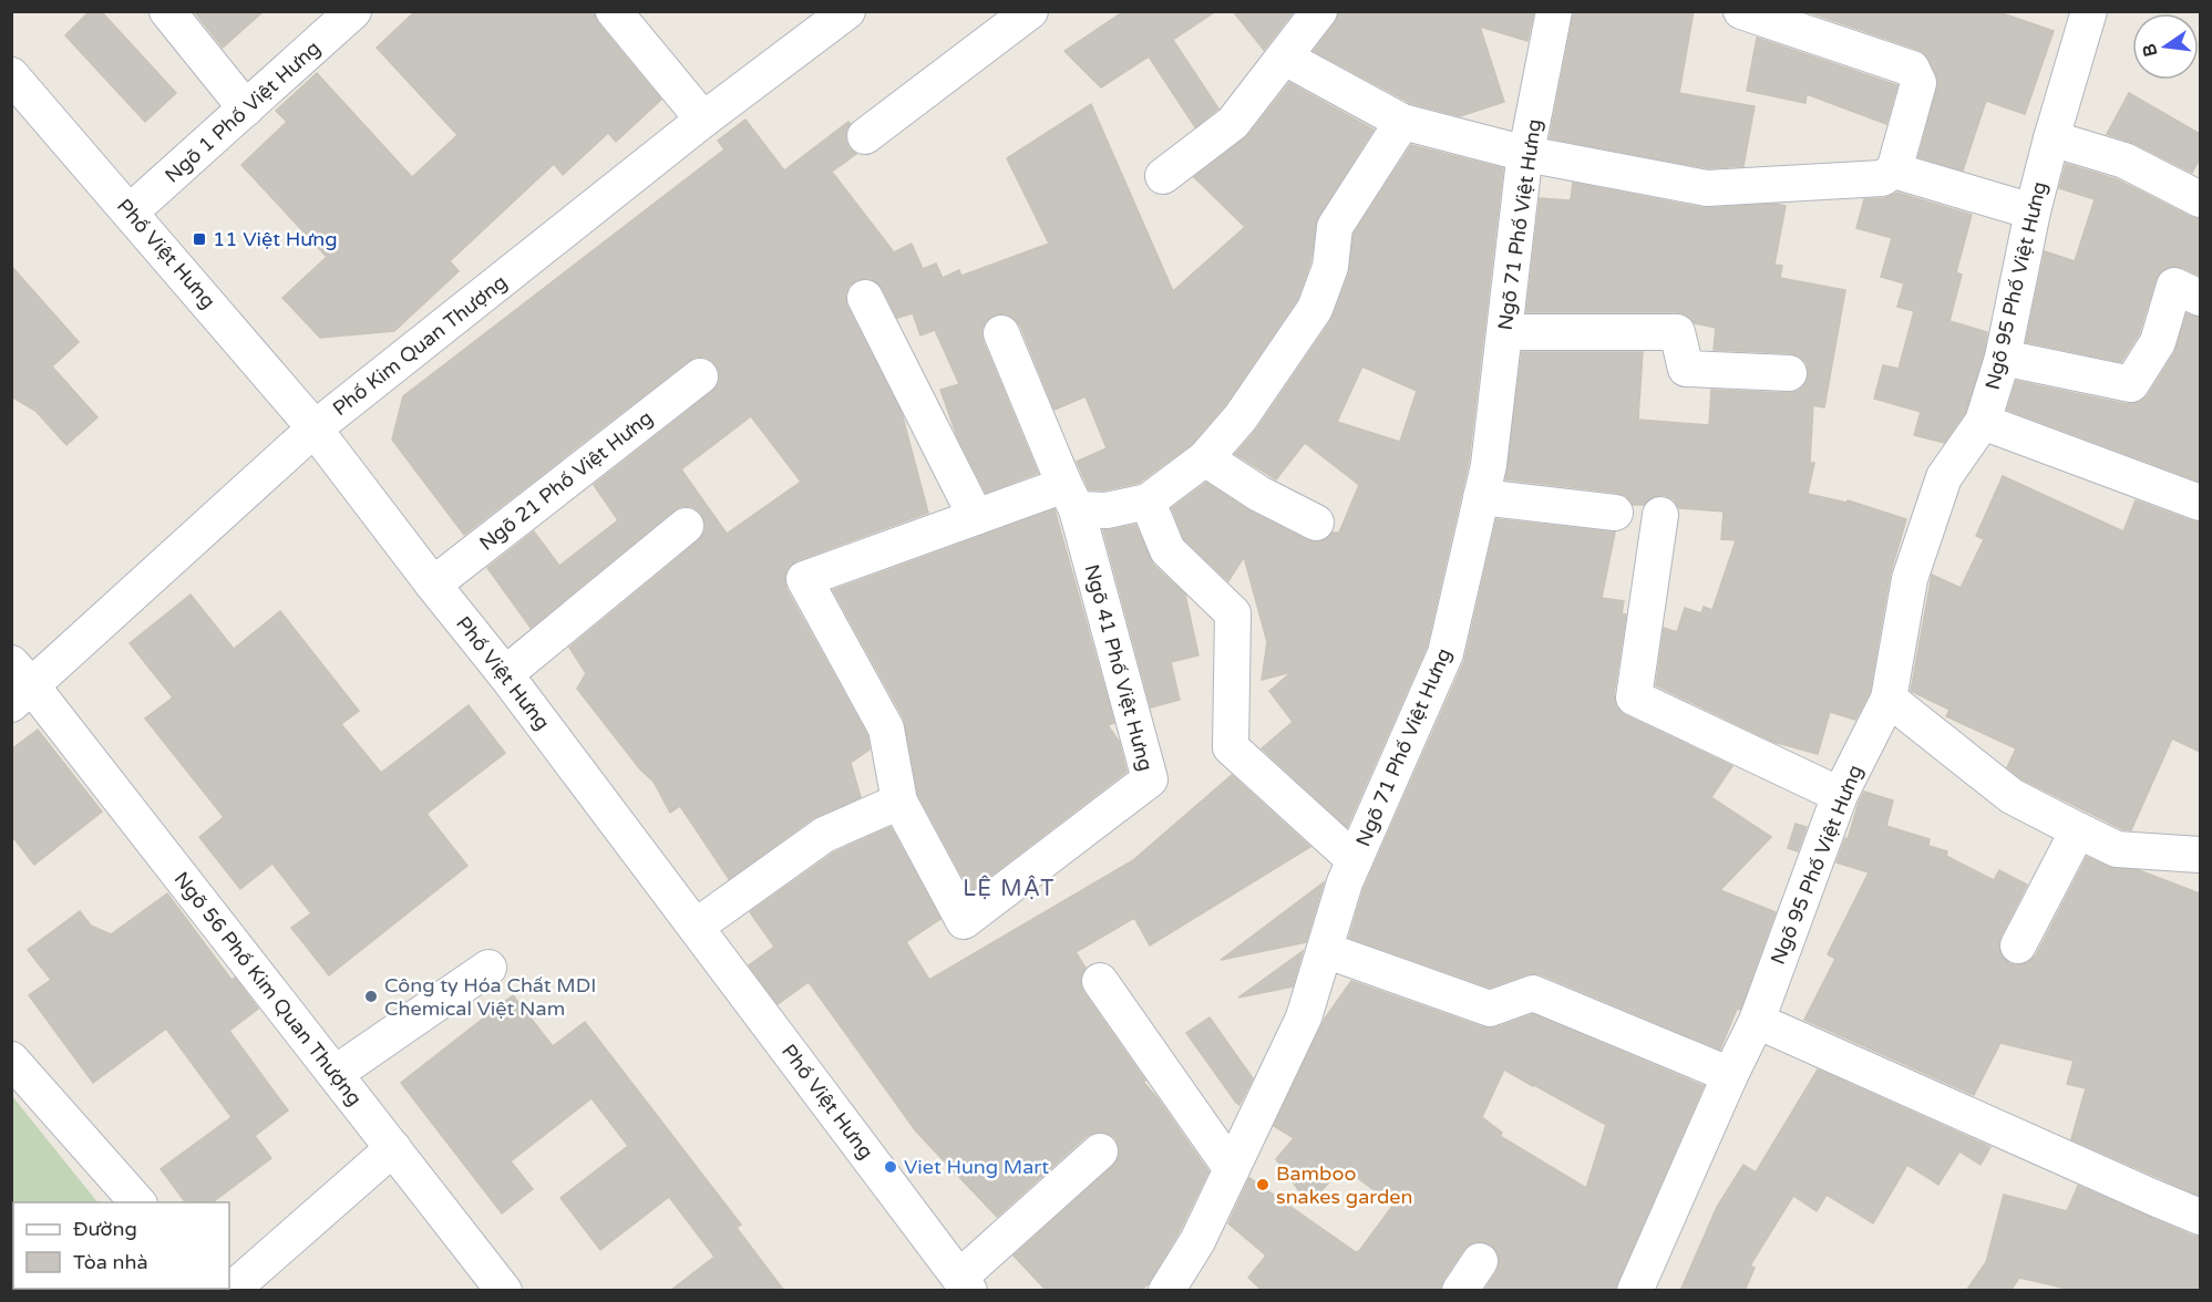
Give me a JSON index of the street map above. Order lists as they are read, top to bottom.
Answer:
{
  "streets": {
    "street": [
      "Ngõ 1 Phố Việt Hưng",
      "Ngõ 71 Phố Việt Hưng",
      "Phố Việt Hưng",
      "Ngõ 95 Phố Việt Hưng",
      "Phố Kim Quan Thượng",
      "Ngõ 21 Phố Việt Hưng",
      "Ngõ 41 Phố Việt Hưng",
      "Ngõ 56 Phố Kim Quan Thượng"
    ]
  },
  "crossings": [
    ["Ngõ 1 Phố Việt Hưng", "Phố Việt Hưng"],
    ["Phố Việt Hưng", "Phố Kim Quan Thượng"],
    ["Phố Việt Hưng", "Ngõ 21 Phố Việt Hưng"],
    ["Phố Kim Quan Thượng", "Ngõ 56 Phố Kim Quan Thượng"]
  ],
  "districts": ["LỆ MẬT"],
  "places": {
    "transit": ["11 Việt Hưng"],
    "other": ["Công ty Hóa Chất MDI Chemical Việt Nam", "Viet Hung Mart", "Bamboo snakes garden"]
  },
  "legend": ["Đường", "Tòa nhà"],
  "north": "left"
}
